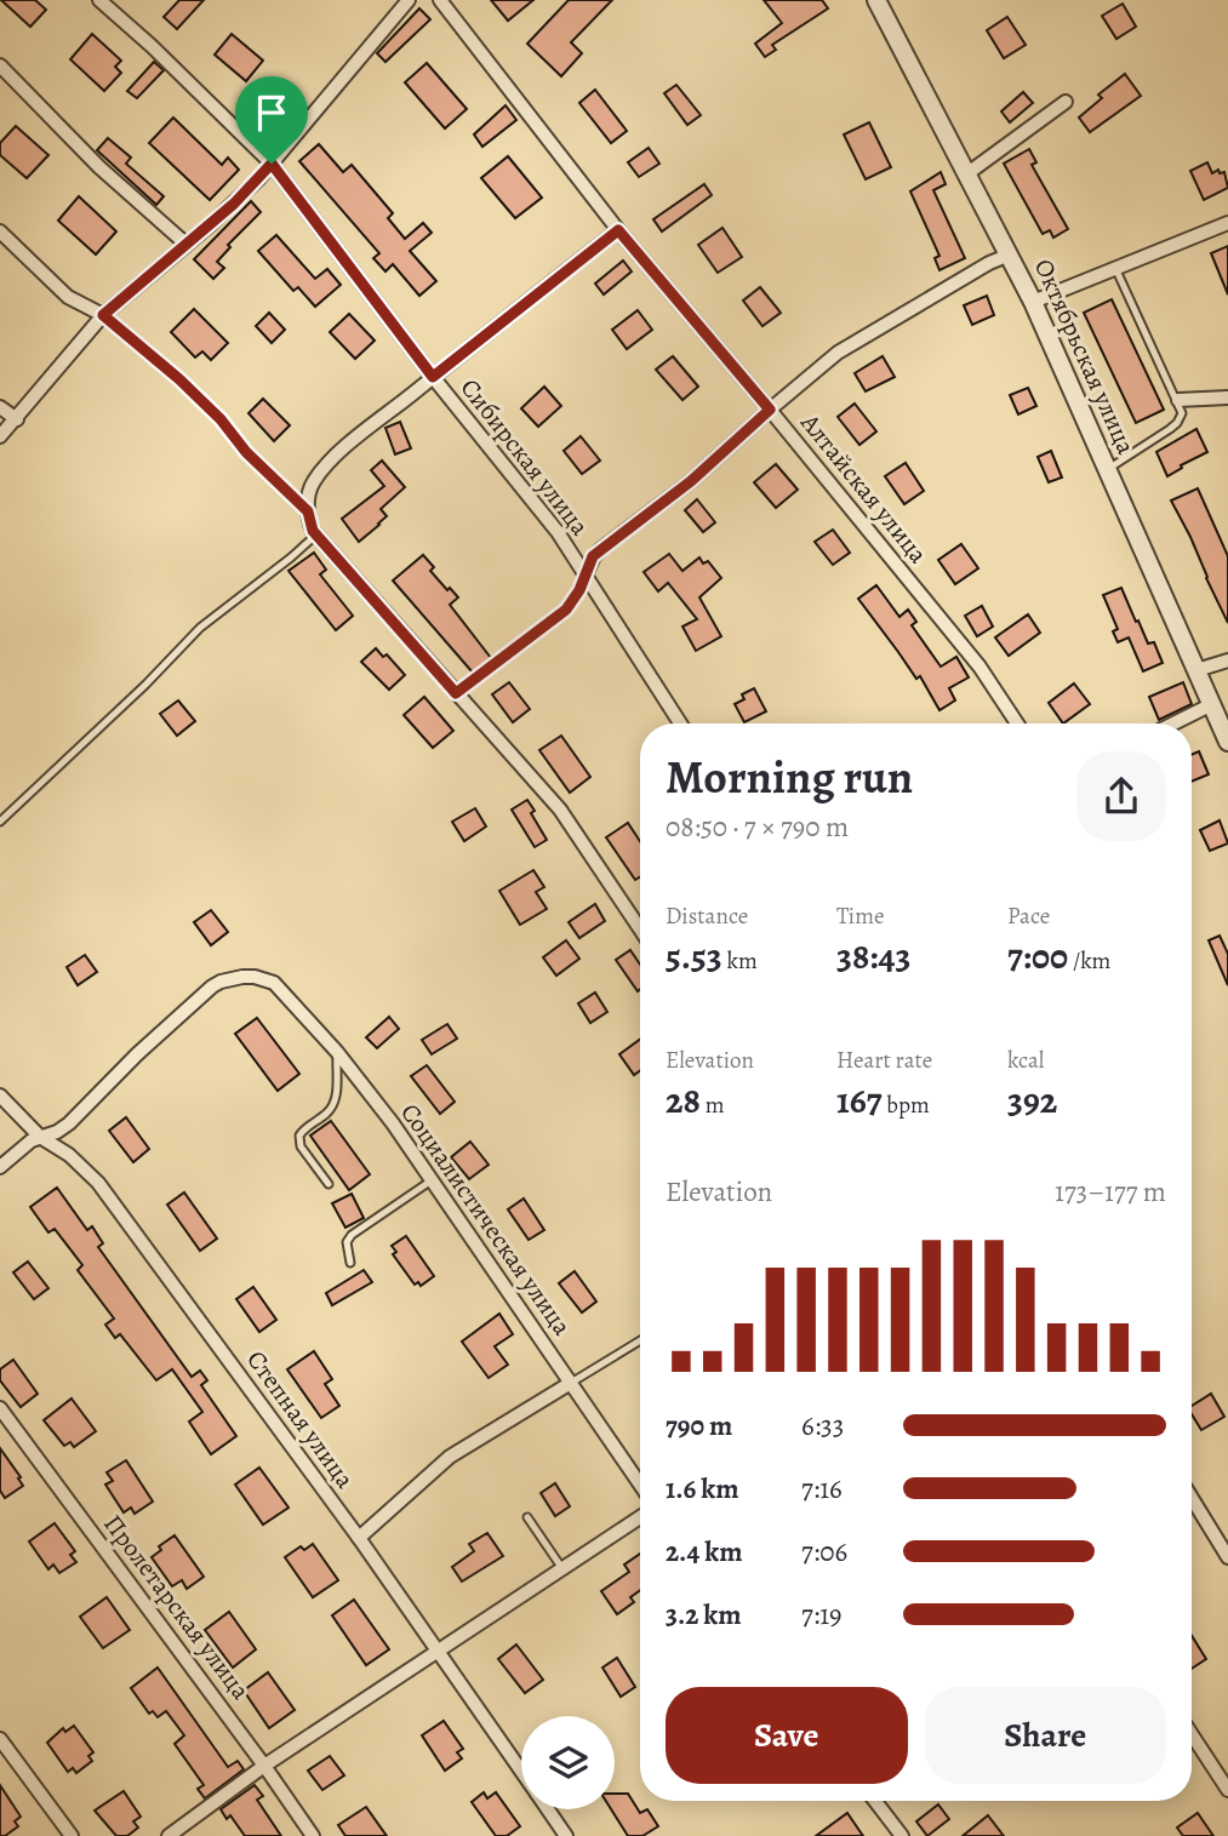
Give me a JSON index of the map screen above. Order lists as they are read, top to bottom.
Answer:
{
  "streets": {
    "street": [
      "Октябрьская улица",
      "Сибирская улица",
      "Алтайская улица",
      "Социалистическая улица",
      "Степная улица",
      "Пролетарская улица"
    ]
  },
  "crossings": [
    ["Социалистическая улица", "Степная улица"]
  ],
  "page": {
    "heading": ["Morning run", "08:50 · 7 × 790 m"],
    "stats": [
      ["Distance", "5.53 km"],
      ["Time", "38:43"],
      ["Pace", "7:00 /km"],
      ["Elevation", "28 m"],
      ["Heart rate", "167 bpm"],
      ["kcal", "392"]
    ],
    "chart": ["Elevation", "173–177 m"],
    "list": [
      {
        "name": "790 m",
        "note": "6:33"
      },
      {
        "name": "1.6 km",
        "note": "7:16"
      },
      {
        "name": "2.4 km",
        "note": "7:06"
      },
      {
        "name": "3.2 km",
        "note": "7:19"
      }
    ],
    "buttons": ["Save", "Share"]
  }
}
